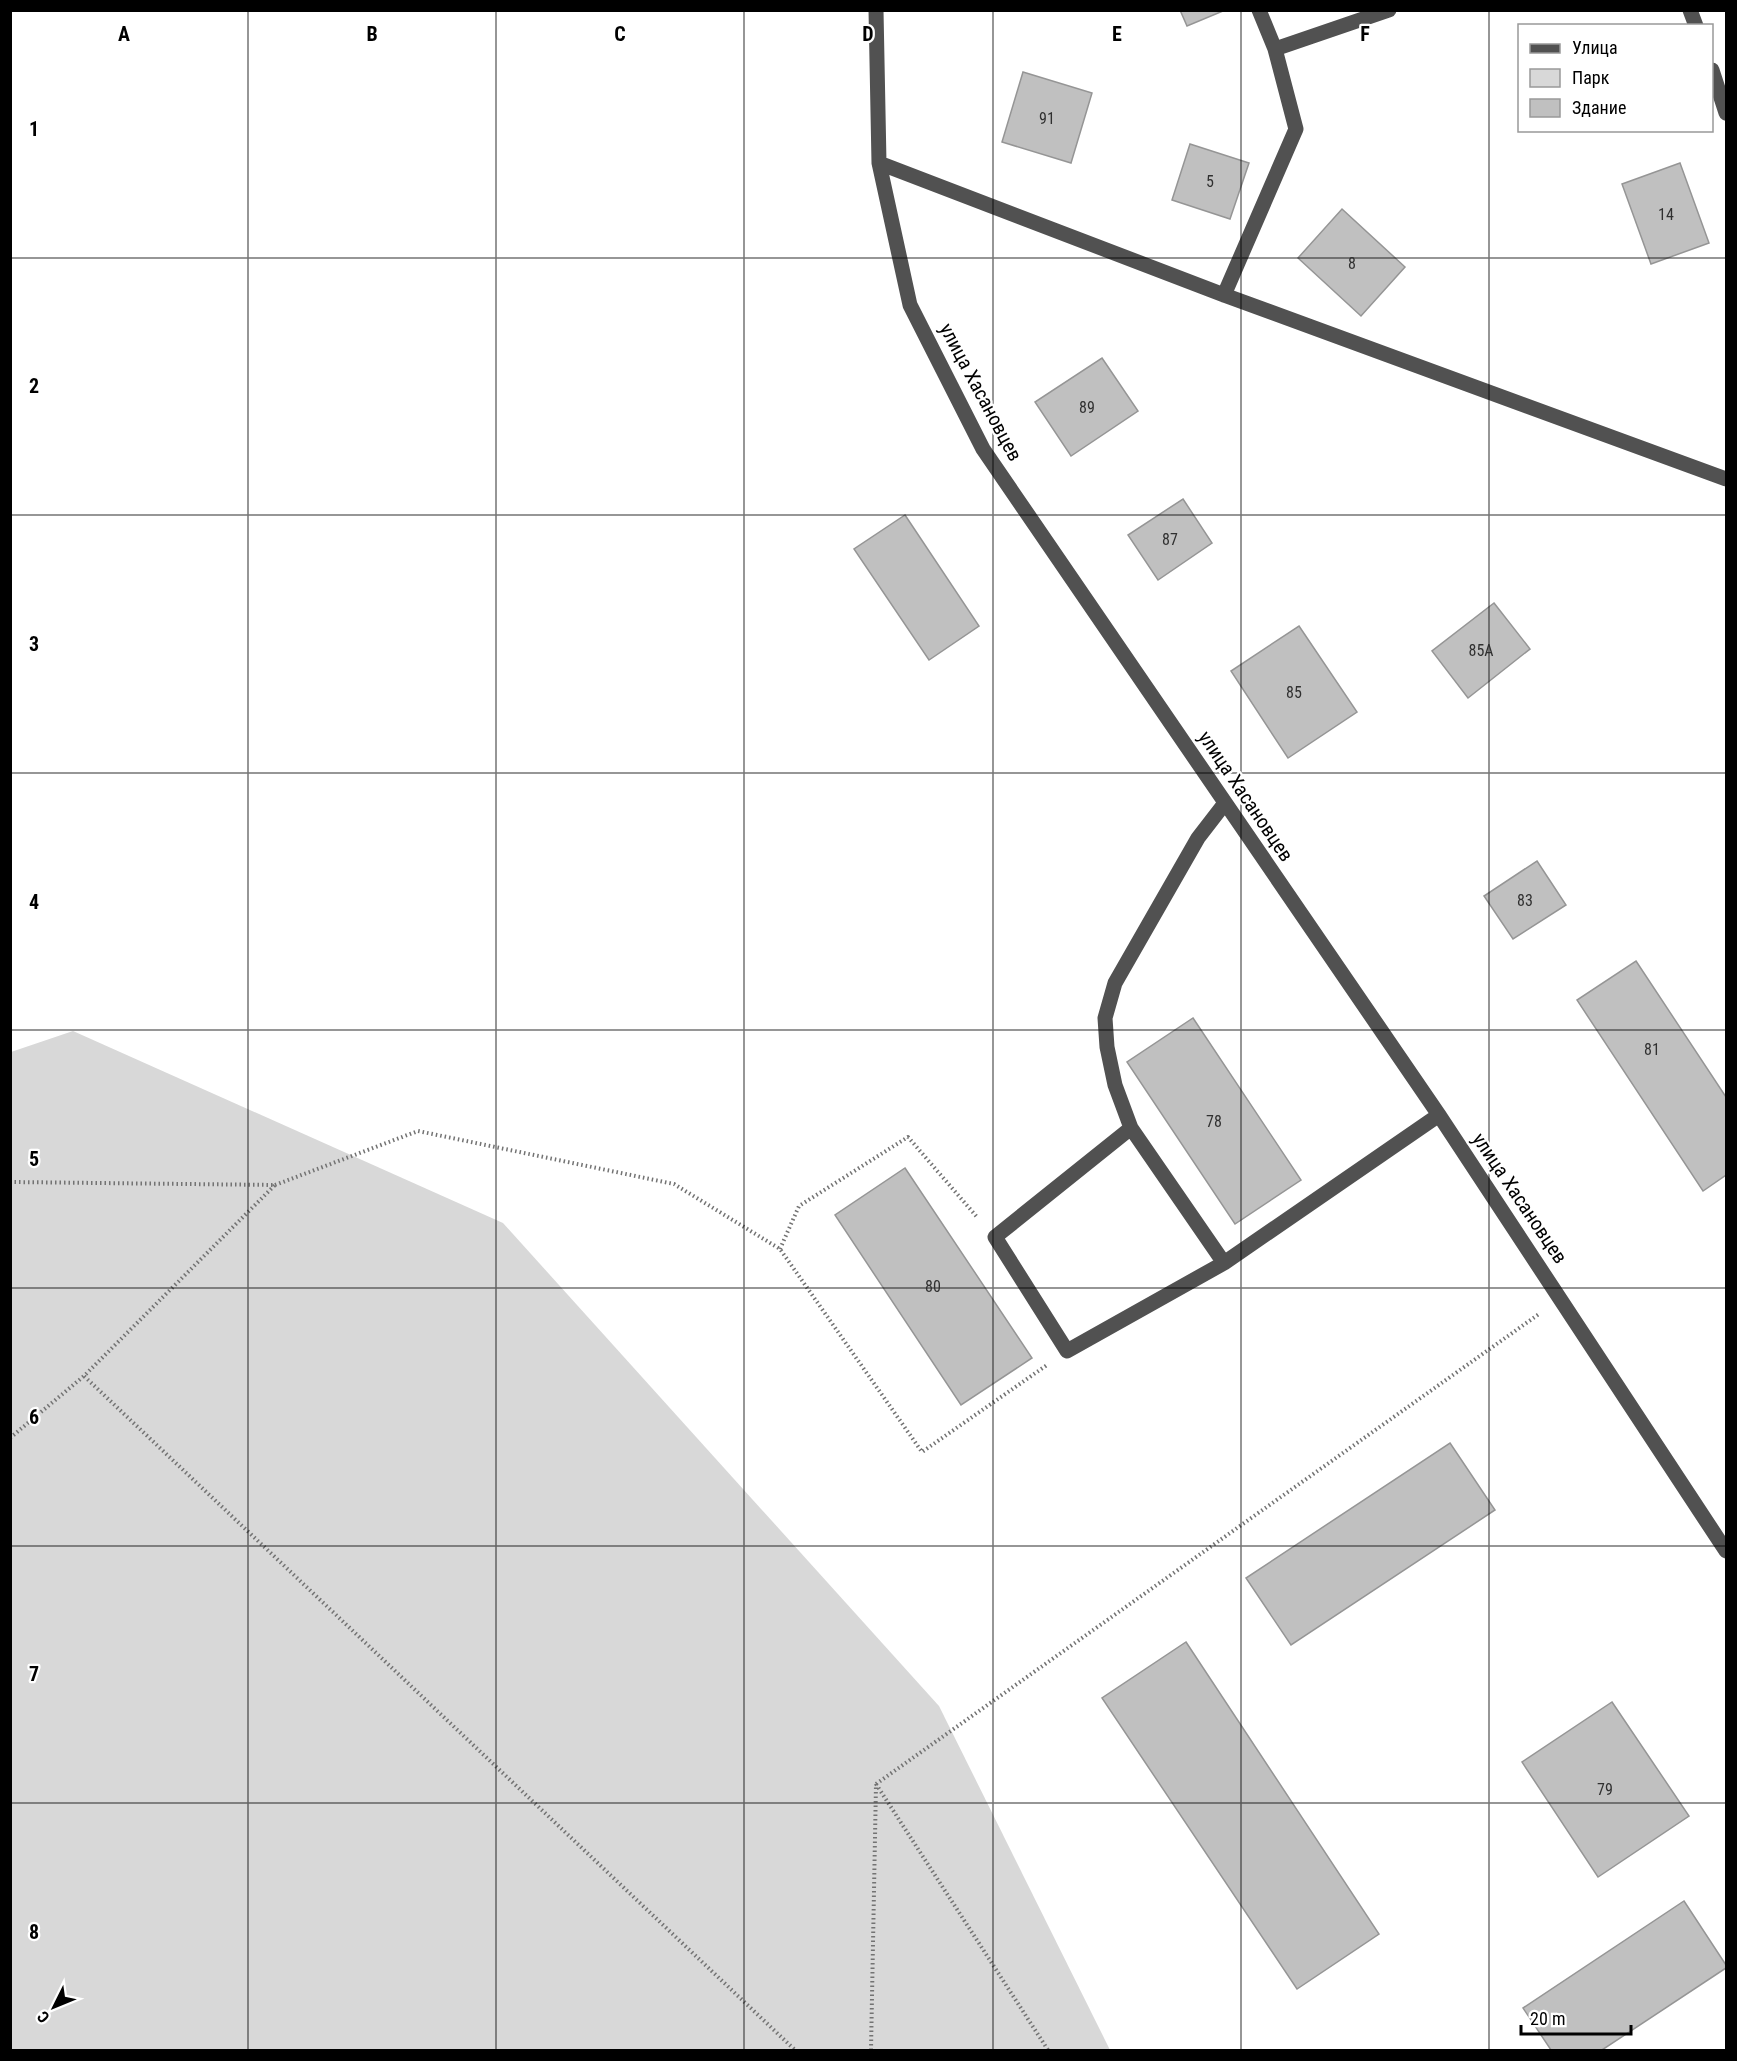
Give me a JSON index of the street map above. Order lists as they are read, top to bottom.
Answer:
{
  "streets": {
    "street": ["улица Хасановцев"]
  },
  "house_numbers": [
    "91",
    "5",
    "14",
    "8",
    "89",
    "87",
    "85А",
    "85",
    "83",
    "81",
    "78",
    "80",
    "79"
  ],
  "legend": ["Улица", "Парк", "Здание"],
  "scale_bar": "20 m",
  "north": "bottom left",
  "grid": {
    "columns": [
      "A",
      "B",
      "C",
      "D",
      "E",
      "F"
    ],
    "rows": [
      "1",
      "2",
      "3",
      "4",
      "5",
      "6",
      "7",
      "8"
    ]
  }
}
